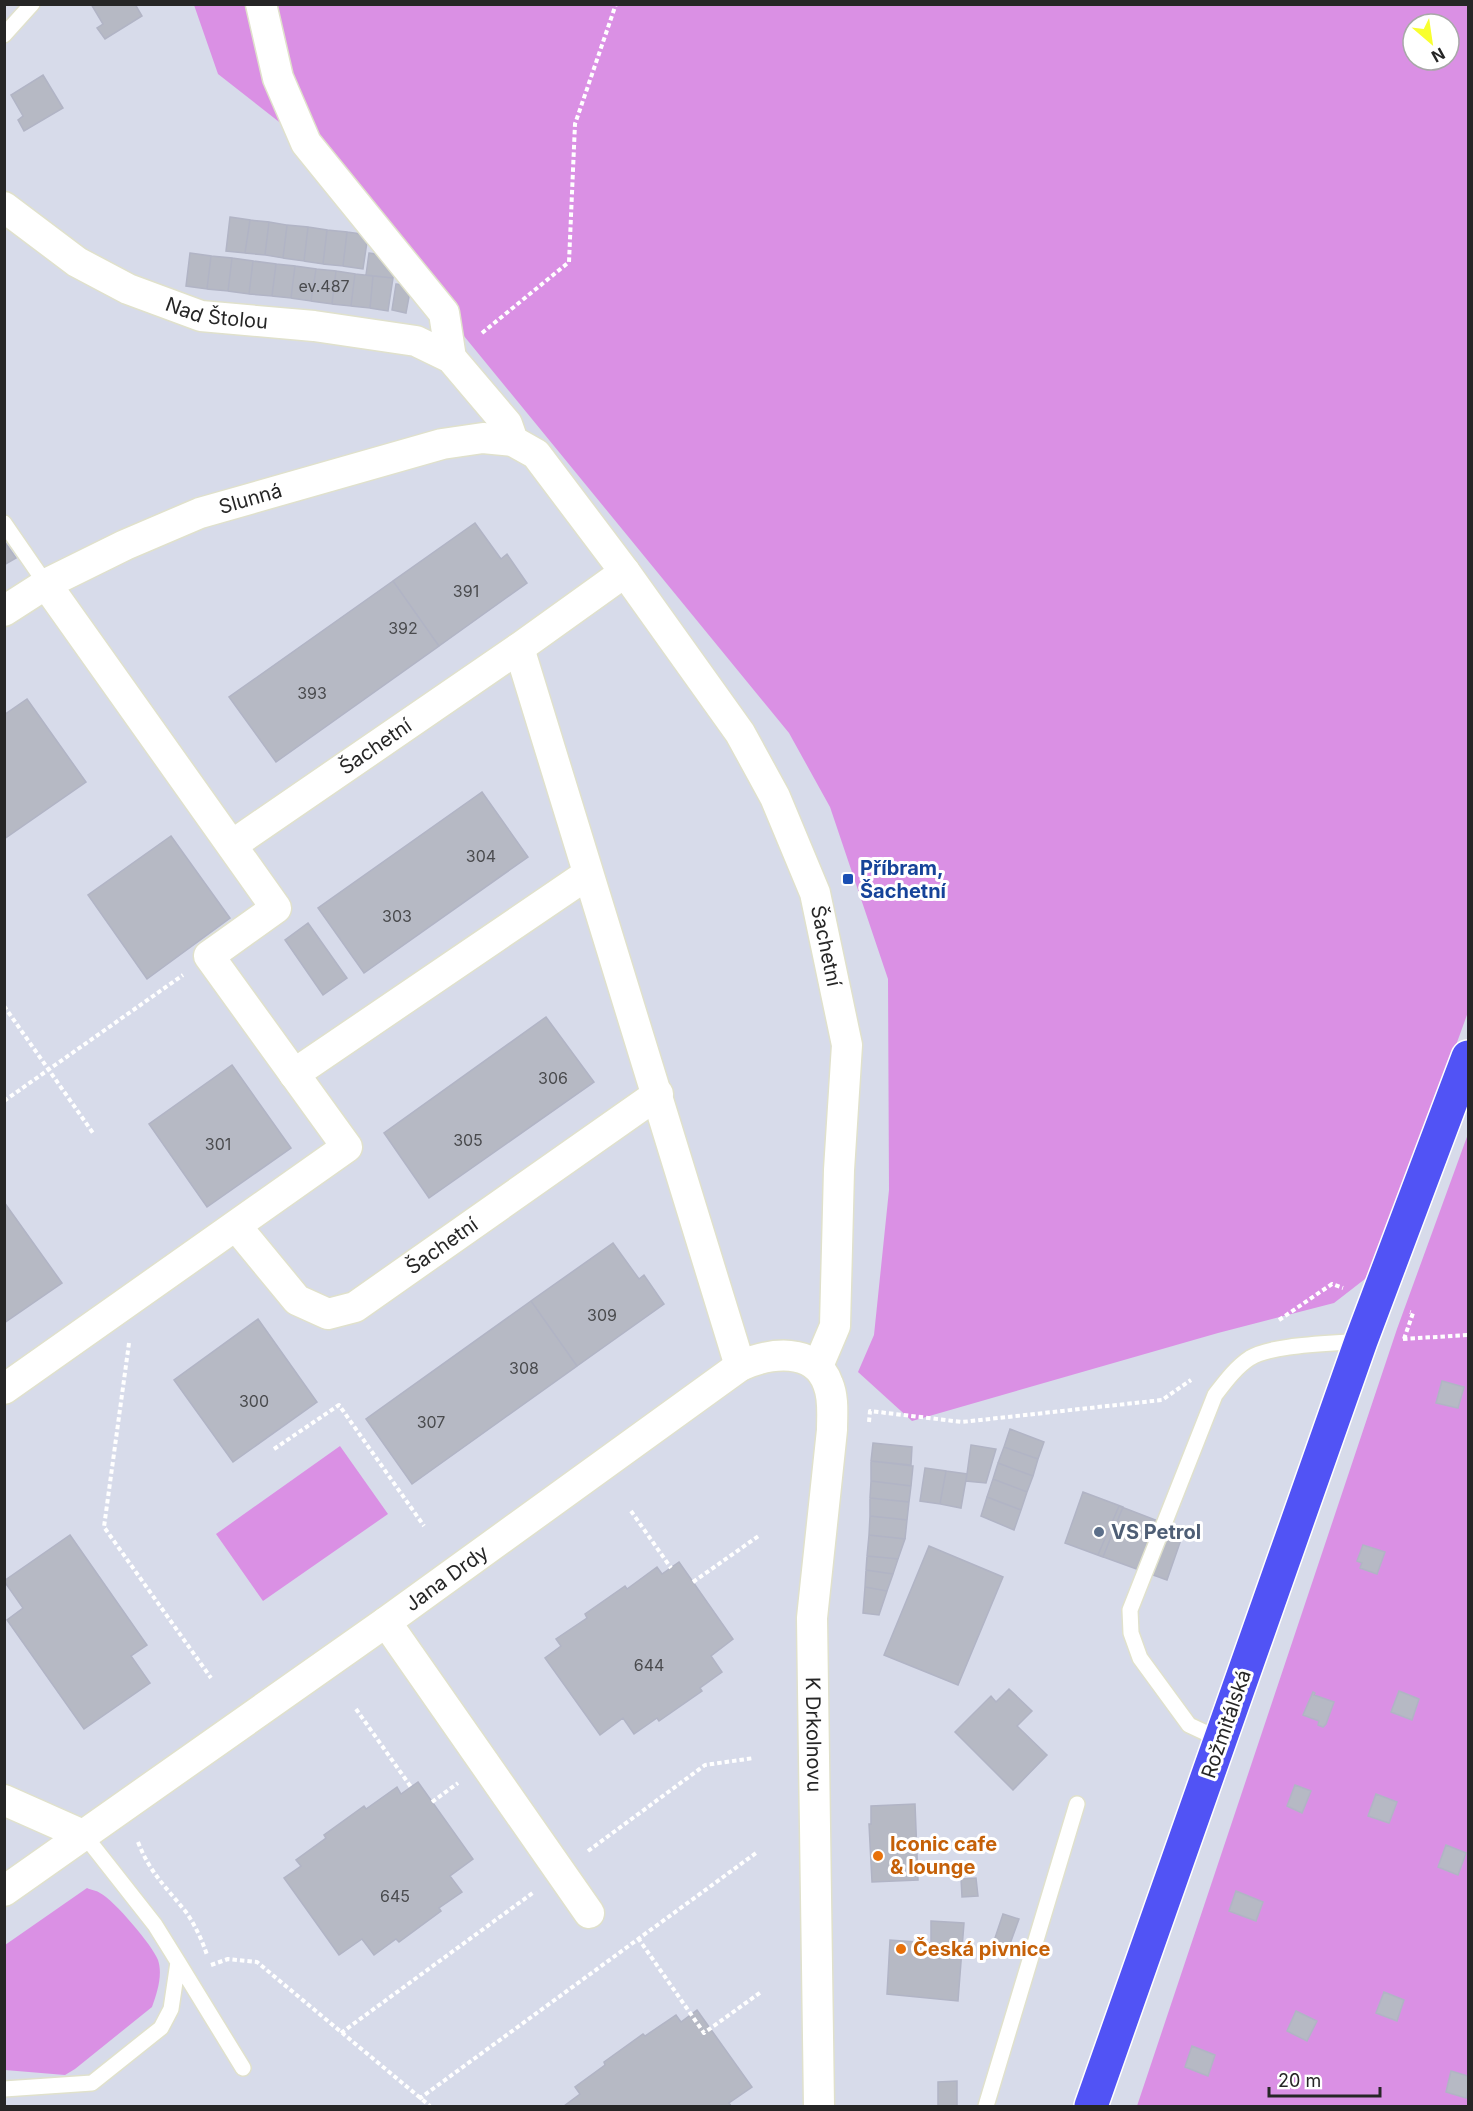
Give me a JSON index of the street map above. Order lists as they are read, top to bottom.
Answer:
{
  "streets": {
    "main road": ["Rožmitálská"],
    "street": [
      "Nad Štolou",
      "Slunná",
      "Šachetní",
      "Jana Drdy",
      "K Drkolnovu"
    ]
  },
  "crossings": [
    ["Slunná", "Šachetní"],
    ["Šachetní", "Jana Drdy"],
    ["Šachetní", "K Drkolnovu"],
    ["Jana Drdy", "K Drkolnovu"]
  ],
  "places": {
    "transit": ["Příbram, Šachetní"],
    "other": ["VS Petrol", "Iconic cafe & lounge", "Česká pivnice"]
  },
  "house_numbers": [
    "ev.487",
    "391",
    "392",
    "393",
    "304",
    "303",
    "306",
    "305",
    "301",
    "309",
    "308",
    "300",
    "307",
    "644",
    "645"
  ],
  "scale_bar": "20 m",
  "north": "bottom right"
}
